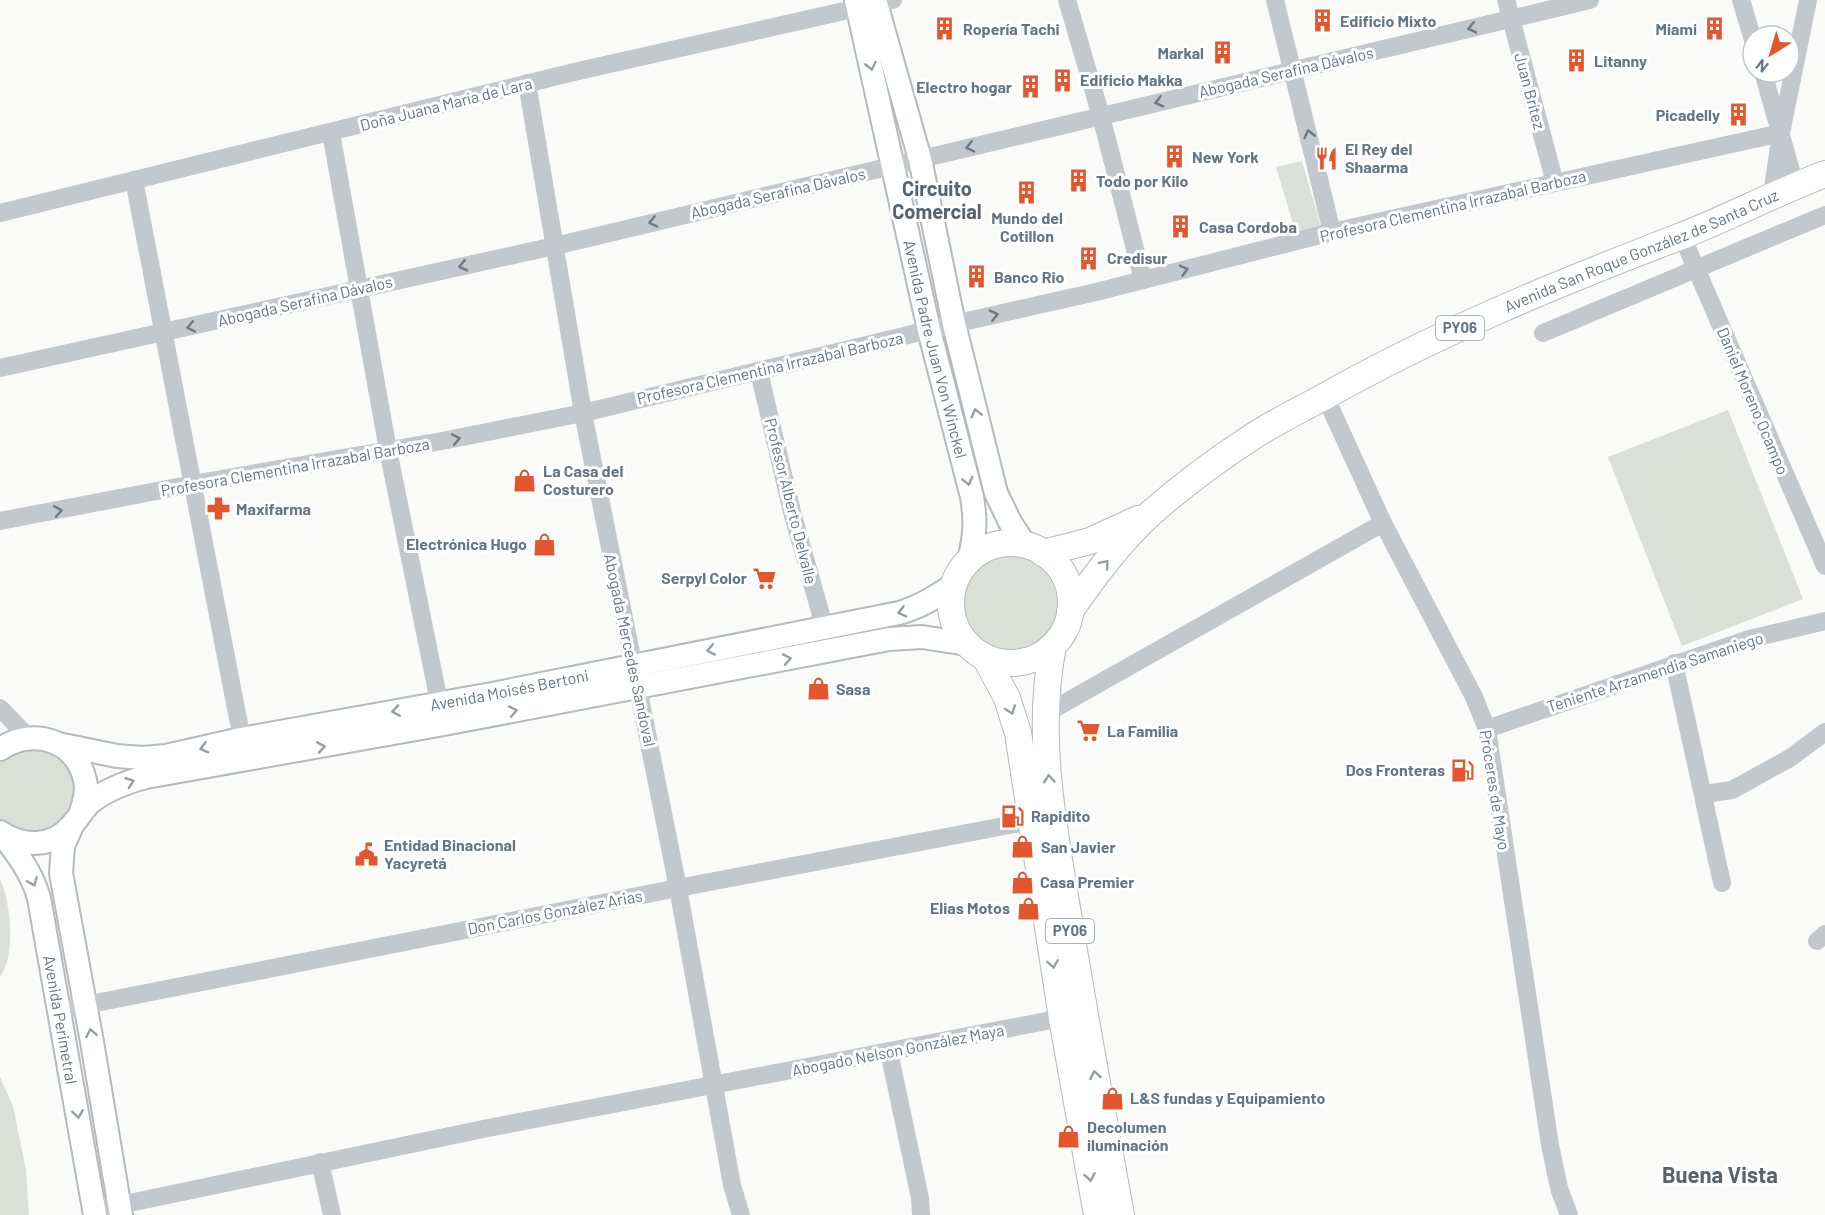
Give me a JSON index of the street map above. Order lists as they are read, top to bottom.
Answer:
{
  "streets": {
    "highway": ["Avenida San Roque González de Santa Cruz", "PY06"],
    "main road": ["Avenida Padre Juan Von Winckel", "Avenida Moisés Bertoni", "Avenida Perimetral"],
    "street": [
      "Abogada Serafina Dávalos",
      "Juan Brítez",
      "Doña Juana María de Lara",
      "Profesora Clementina Irrazabal Barboza",
      "Daniel Moreno Ocampo",
      "Profesor Alberto Delvalle",
      "Abogada Mercedes Sandoval",
      "Teniente Arzamendia Samaniego",
      "Próceres de Mayo",
      "Don Carlos González Arias",
      "Abogado Nelson González Maya"
    ]
  },
  "crossings": [
    ["Abogada Serafina Dávalos", "Juan Brítez"],
    ["Abogada Serafina Dávalos", "Avenida Padre Juan Von Winckel"],
    ["Abogada Serafina Dávalos", "Abogada Mercedes Sandoval"],
    ["Juan Brítez", "Profesora Clementina Irrazabal Barboza"],
    ["Doña Juana María de Lara", "Avenida Padre Juan Von Winckel"],
    ["Doña Juana María de Lara", "Abogada Mercedes Sandoval"],
    ["Profesora Clementina Irrazabal Barboza", "Avenida Padre Juan Von Winckel"],
    ["Profesora Clementina Irrazabal Barboza", "Profesor Alberto Delvalle"],
    ["Profesora Clementina Irrazabal Barboza", "Abogada Mercedes Sandoval"],
    ["Avenida San Roque González de Santa Cruz", "PY06"],
    ["Avenida San Roque González de Santa Cruz", "Avenida Padre Juan Von Winckel"],
    ["Avenida San Roque González de Santa Cruz", "Daniel Moreno Ocampo"],
    ["Avenida San Roque González de Santa Cruz", "Avenida Moisés Bertoni"],
    ["Avenida San Roque González de Santa Cruz", "Próceres de Mayo"],
    ["PY06", "Avenida Padre Juan Von Winckel"],
    ["PY06", "Avenida Moisés Bertoni"],
    ["PY06", "Don Carlos González Arias"],
    ["PY06", "Abogado Nelson González Maya"],
    ["Avenida Padre Juan Von Winckel", "Avenida Moisés Bertoni"],
    ["Profesor Alberto Delvalle", "Avenida Moisés Bertoni"],
    ["Abogada Mercedes Sandoval", "Avenida Moisés Bertoni"],
    ["Abogada Mercedes Sandoval", "Don Carlos González Arias"],
    ["Abogada Mercedes Sandoval", "Abogado Nelson González Maya"],
    ["Teniente Arzamendia Samaniego", "Próceres de Mayo"],
    ["Avenida Moisés Bertoni", "Avenida Perimetral"],
    ["Don Carlos González Arias", "Avenida Perimetral"],
    ["Avenida Perimetral", "Abogado Nelson González Maya"]
  ],
  "one_way": ["Abogada Serafina Dávalos", "Profesora Clementina Irrazabal Barboza"],
  "districts": ["Circuito Comercial", "Buena Vista"],
  "places": {
    "building": [
      "Edificio Mixto",
      "Ropería Tachi",
      "Miami",
      "Markal",
      "Litanny",
      "Edificio Makka",
      "Electro hogar",
      "Picadelly",
      "New York",
      "Todo por Kilo",
      "Mundo del Cotillon",
      "Casa Cordoba",
      "Credisur",
      "Banco Rio"
    ],
    "restaurant": ["El Rey del Shaarma"],
    "shop": [
      "La Casa del Costurero",
      "Electrónica Hugo",
      "Sasa",
      "San Javier",
      "Casa Premier",
      "Elias Motos",
      "L&S fundas y Equipamiento",
      "Decolumen iluminación"
    ],
    "pharmacy": ["Maxifarma"],
    "supermarket": ["Serpyl Color", "La Familia"],
    "fuel station": ["Dos Fronteras", "Rapidito"],
    "public building": ["Entidad Binacional Yacyretá"]
  },
  "north": "bottom left"
}
